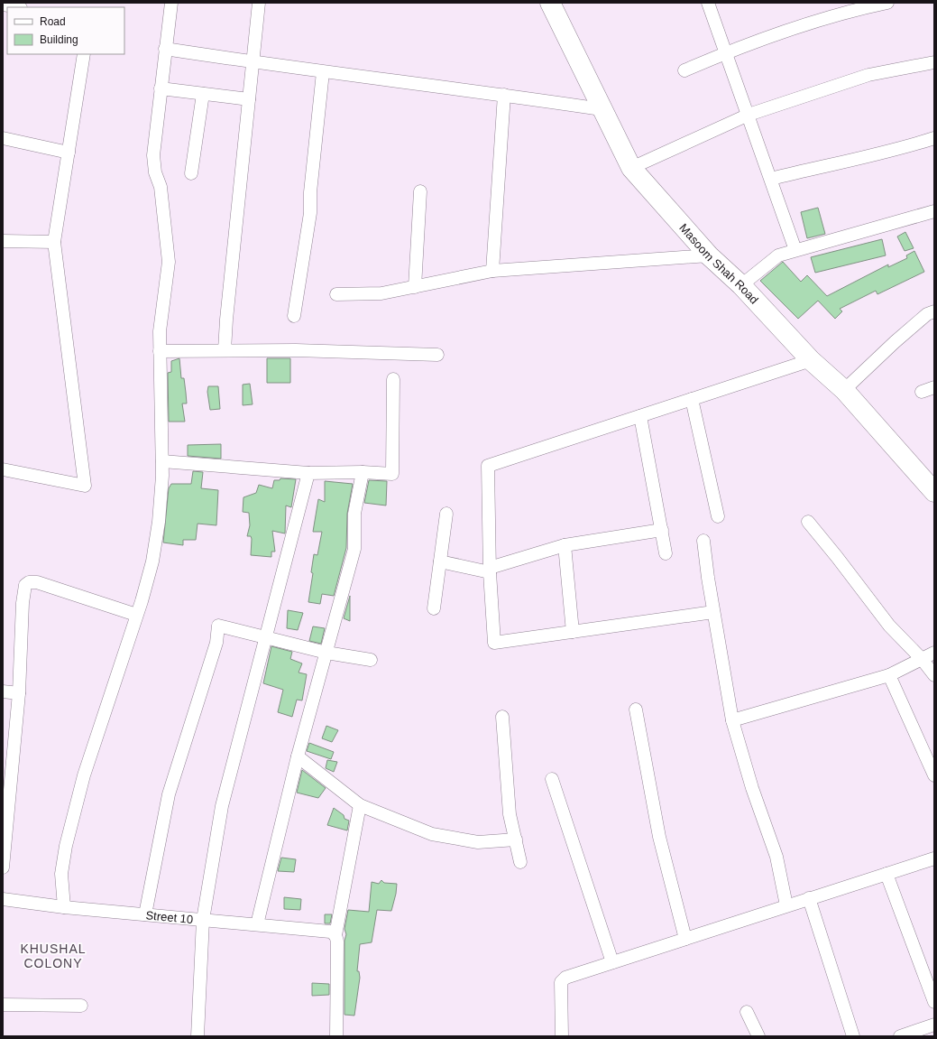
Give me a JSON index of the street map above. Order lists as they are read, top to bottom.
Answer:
{
  "streets": {
    "main road": ["Masoom Shah Road"],
    "street": ["Street 10"]
  },
  "districts": ["KHUSHAL COLONY"],
  "legend": ["Road", "Building"]
}
